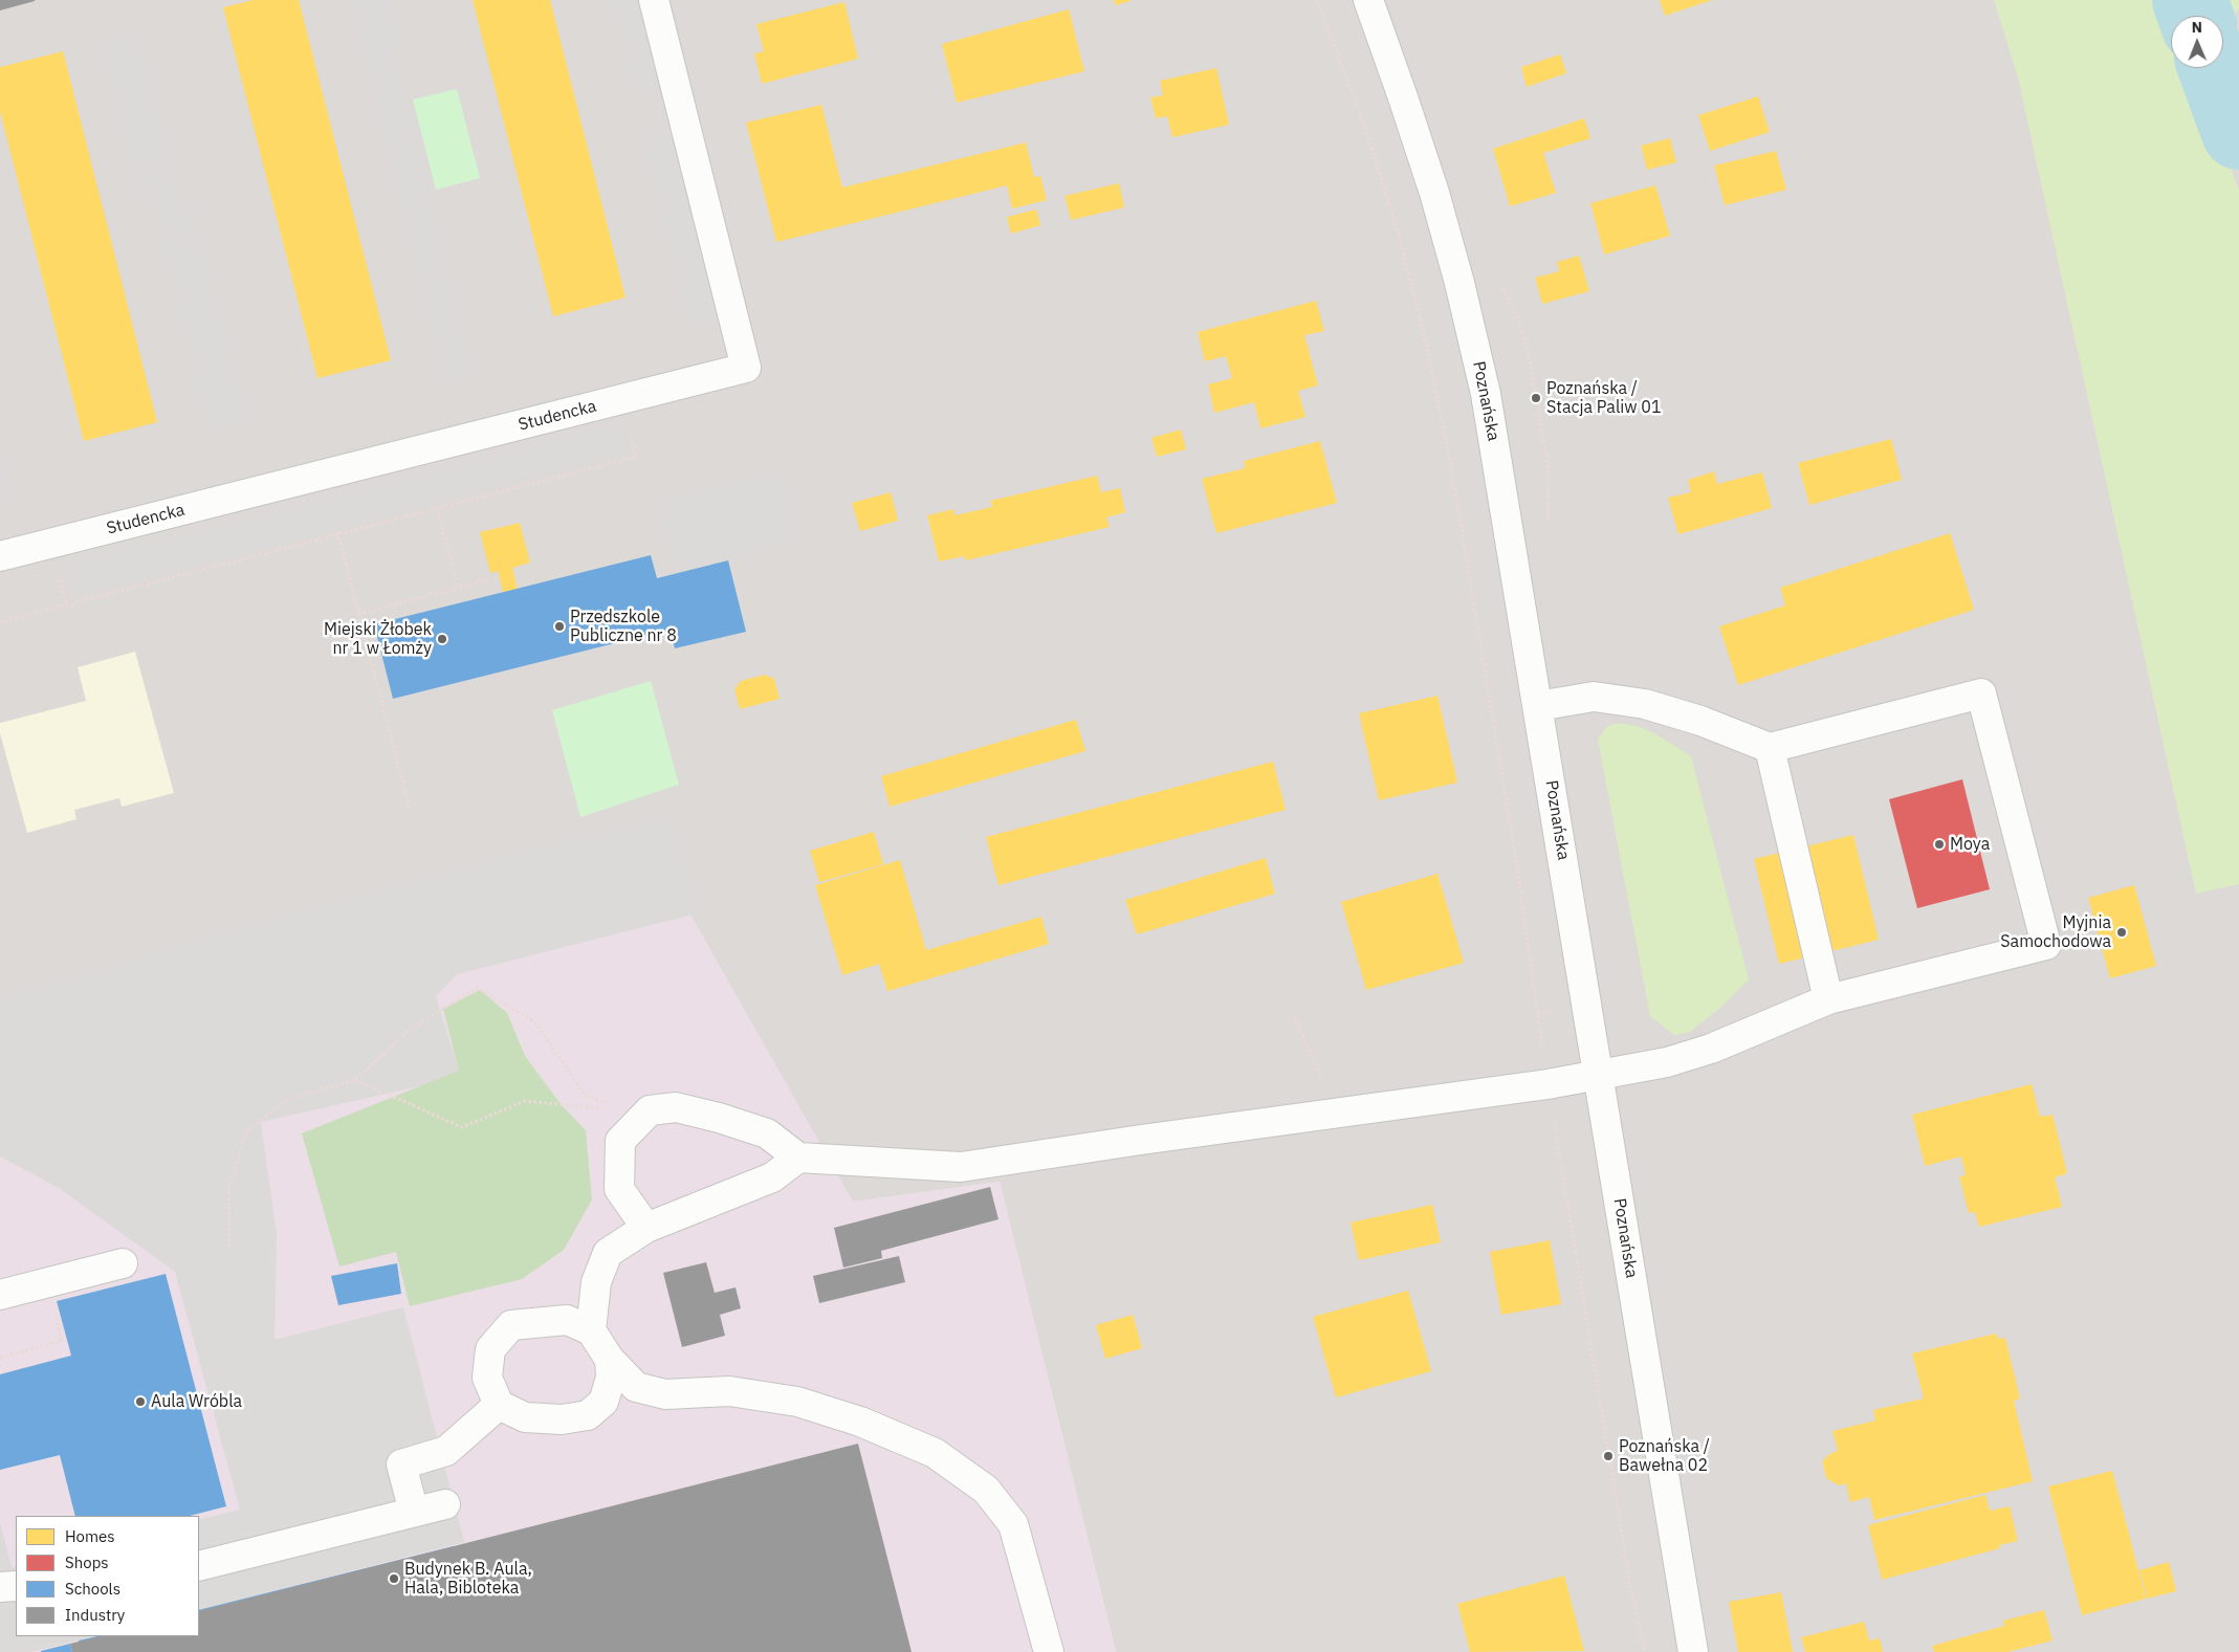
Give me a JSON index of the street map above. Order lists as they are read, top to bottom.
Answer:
{
  "streets": {
    "street": ["Poznańska", "Studencka"]
  },
  "places": [
    "Poznańska / Stacja Paliw 01",
    "Przedszkole Publiczne nr 8",
    "Miejski Żłobek nr 1 w Łomży",
    "Moya",
    "Myjnia Samochodowa",
    "Aula Wróbla",
    "Poznańska / Bawełna 02",
    "Budynek B. Aula, Hala, Bibloteka"
  ],
  "legend": [
    "Homes",
    "Shops",
    "Schools",
    "Industry"
  ],
  "north": "top"
}
